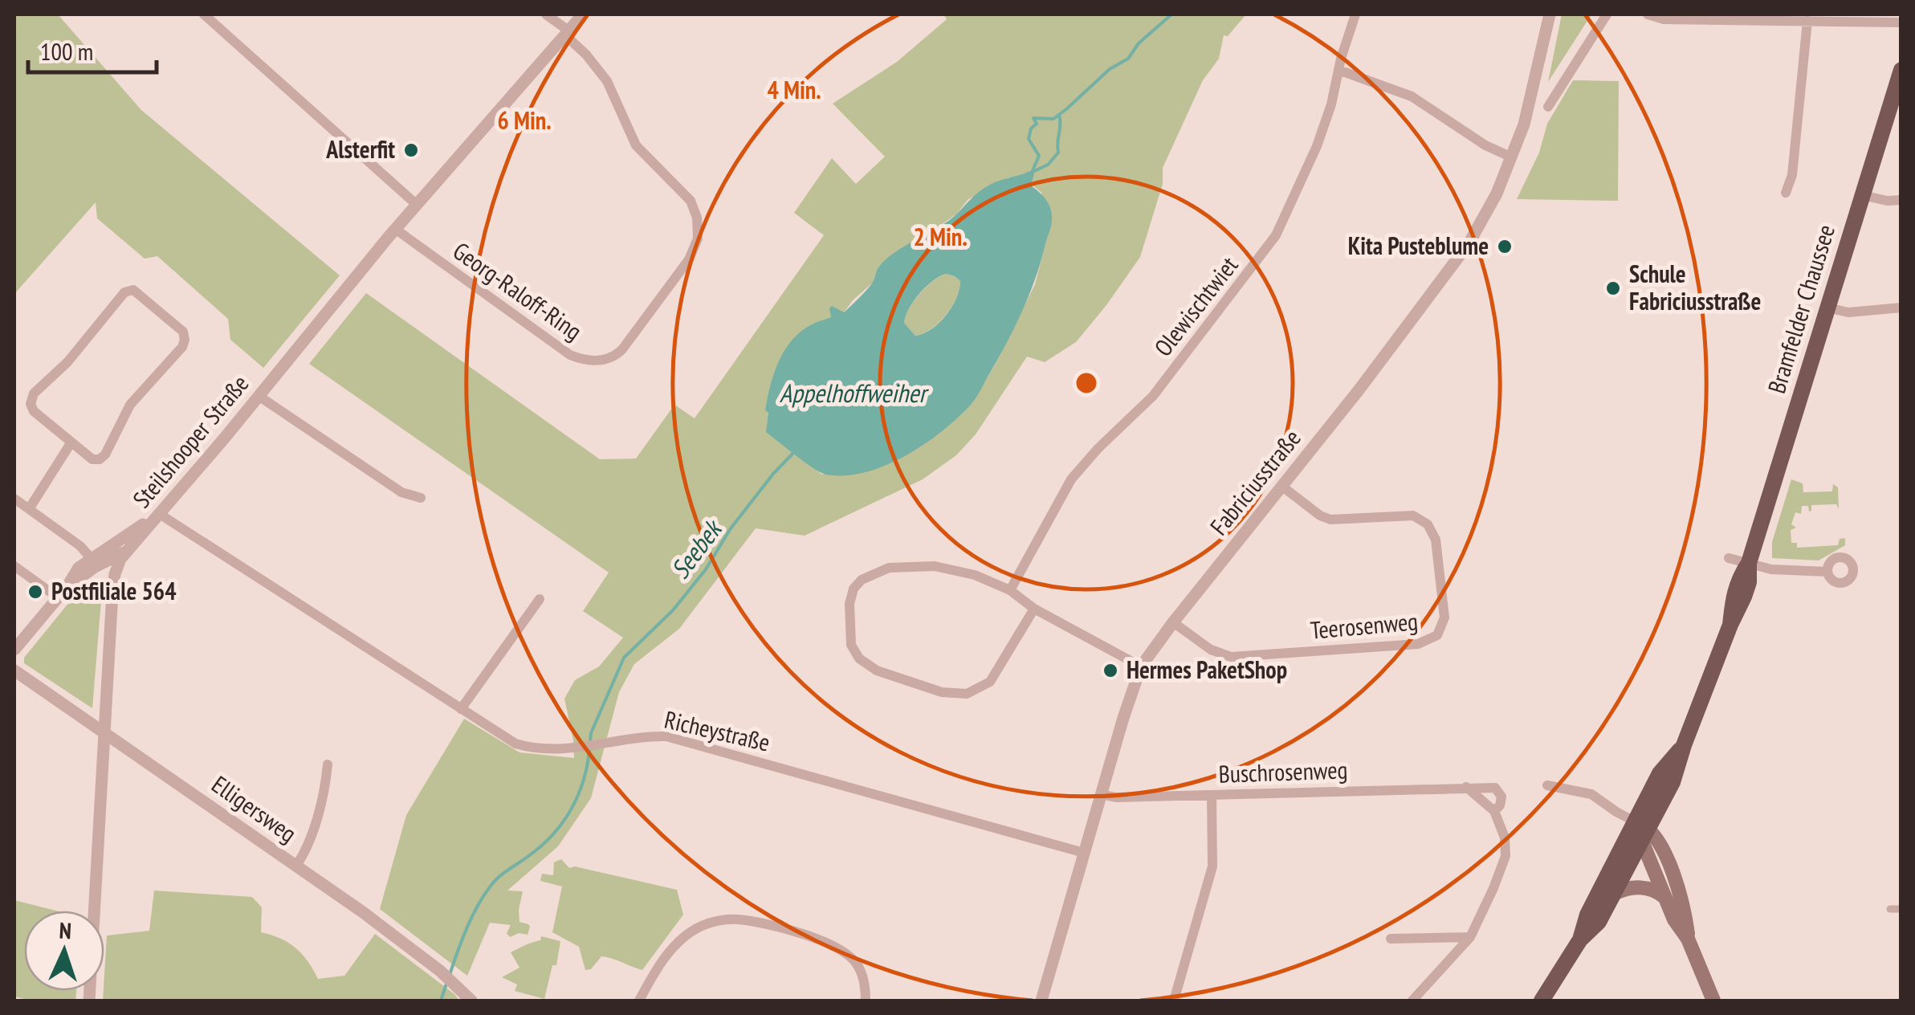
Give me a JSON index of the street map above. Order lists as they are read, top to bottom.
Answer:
{
  "streets": {
    "main road": ["Bramfelder Chaussee"],
    "street": [
      "Georg-Raloff-Ring",
      "Olewischtwiet",
      "Steilshooper Straße",
      "Fabriciusstraße",
      "Teerosenweg",
      "Richeystraße",
      "Buschrosenweg",
      "Elligersweg"
    ]
  },
  "crossings": [
    ["Georg-Raloff-Ring", "Steilshooper Straße"],
    ["Steilshooper Straße", "Richeystraße"],
    ["Steilshooper Straße", "Elligersweg"],
    ["Fabriciusstraße", "Teerosenweg"],
    ["Fabriciusstraße", "Richeystraße"],
    ["Fabriciusstraße", "Buschrosenweg"]
  ],
  "water": ["Appelhoffweiher", "Seebek"],
  "places": [
    "Alsterfit",
    "Kita Pusteblume",
    "Schule Fabriciusstraße",
    "Postfiliale 564",
    "Hermes PaketShop"
  ],
  "scale_bar": "100 m",
  "north": "top",
  "rings": ["4 Min.", "6 Min.", "2 Min."]
}
